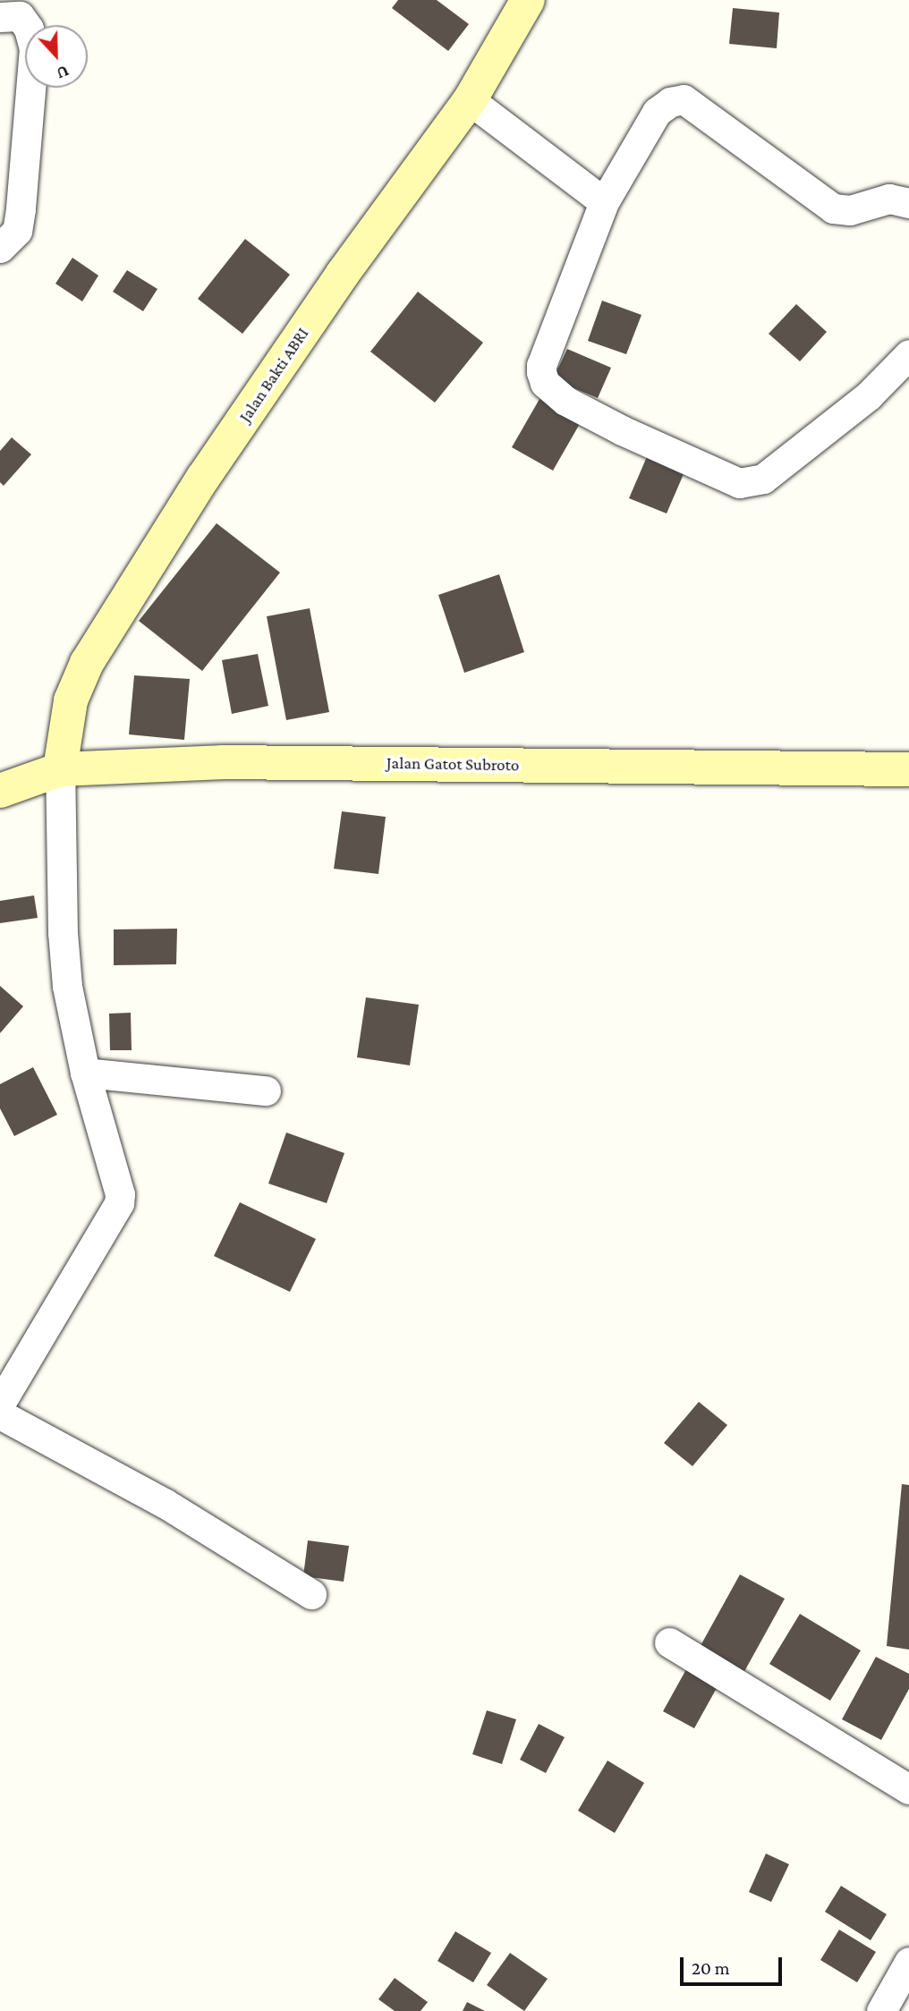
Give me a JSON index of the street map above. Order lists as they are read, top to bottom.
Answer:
{
  "streets": {
    "main road": ["Jalan Bakti ABRI", "Jalan Gatot Subroto"]
  },
  "crossings": [
    ["Jalan Bakti ABRI", "Jalan Gatot Subroto"]
  ],
  "scale_bar": "20 m",
  "north": "bottom"
}
